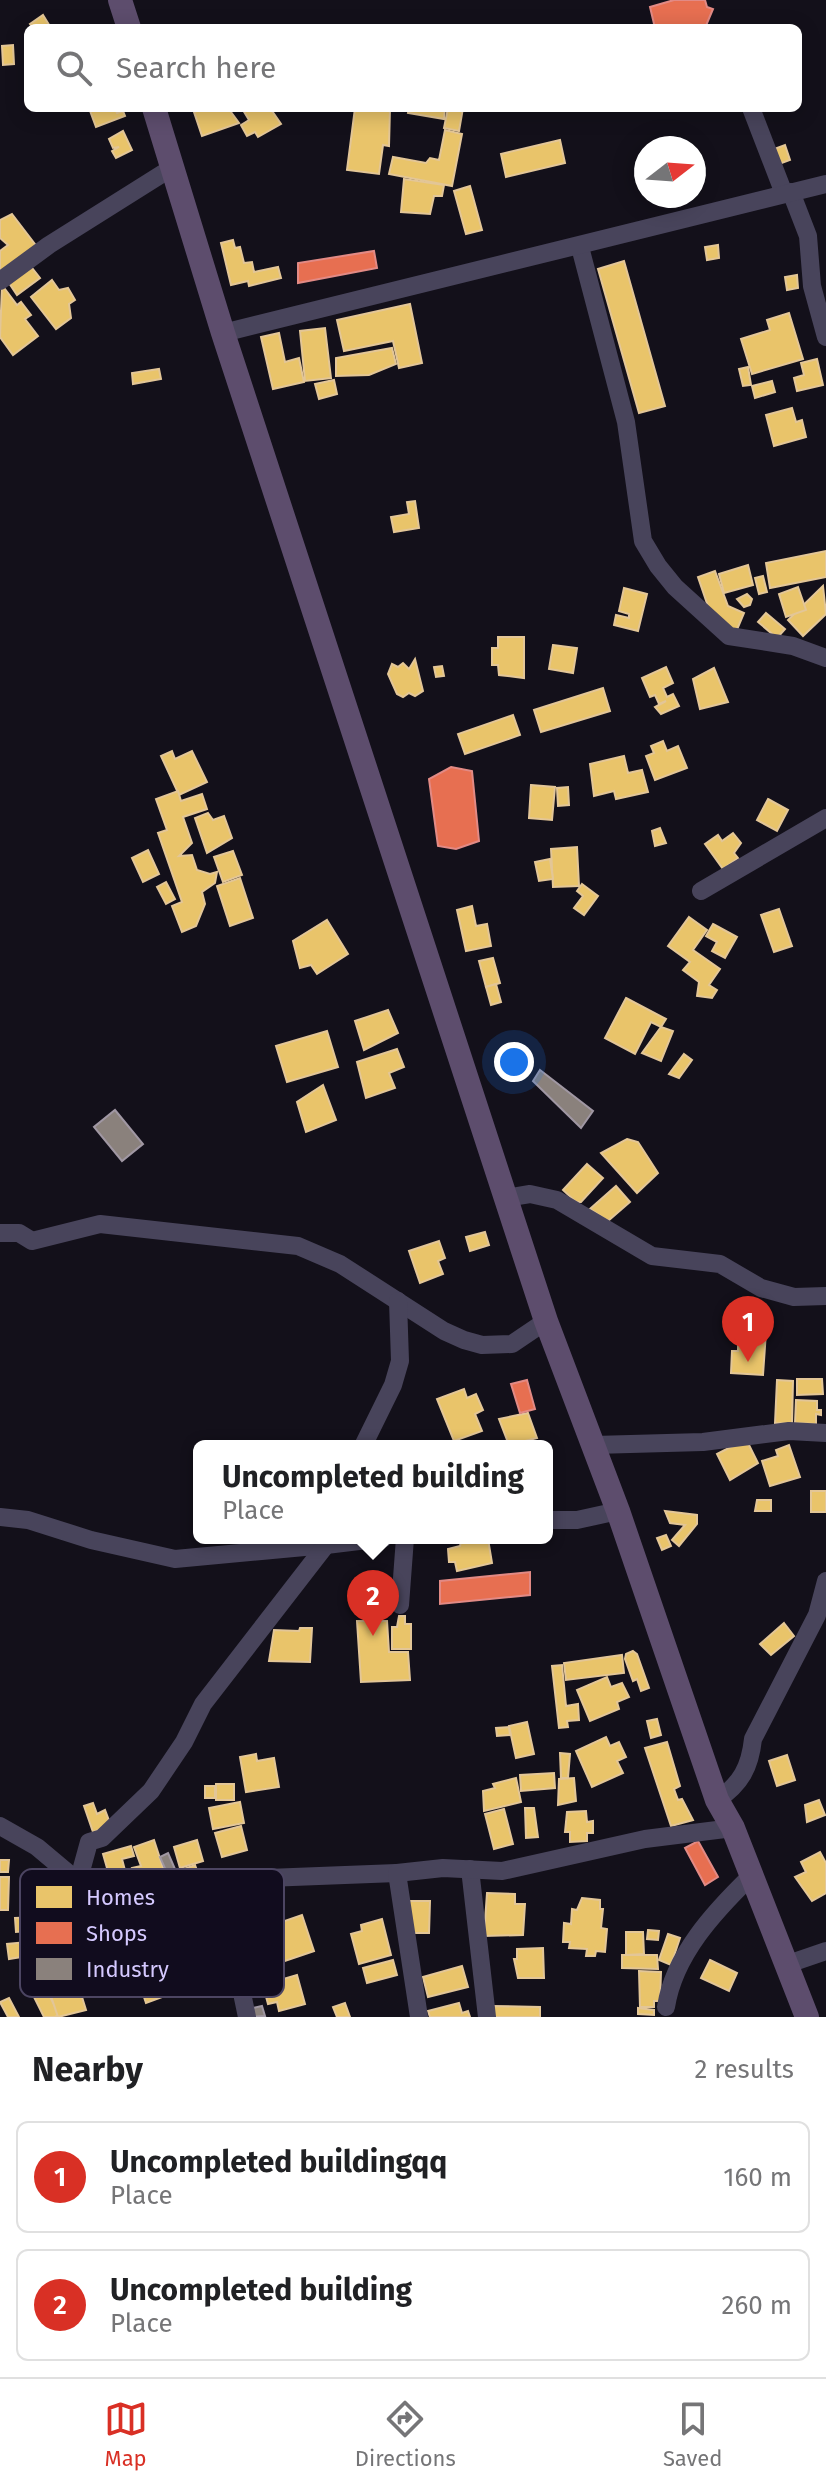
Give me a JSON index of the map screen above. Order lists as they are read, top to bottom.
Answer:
{
  "legend": ["Homes", "Shops", "Industry"],
  "north": "right",
  "page": {
    "search": "Search here",
    "pins": ["1", "2"],
    "popup": ["Uncompleted building", "Place"],
    "heading": ["Nearby", "2 results"],
    "list": [
      {
        "mark": "1",
        "name": "Uncompleted buildingqq",
        "note": "Place",
        "value": "160 m"
      },
      {
        "mark": "2",
        "name": "Uncompleted building",
        "note": "Place",
        "value": "260 m"
      }
    ],
    "nav": ["Map", "Directions", "Saved"]
  }
}
